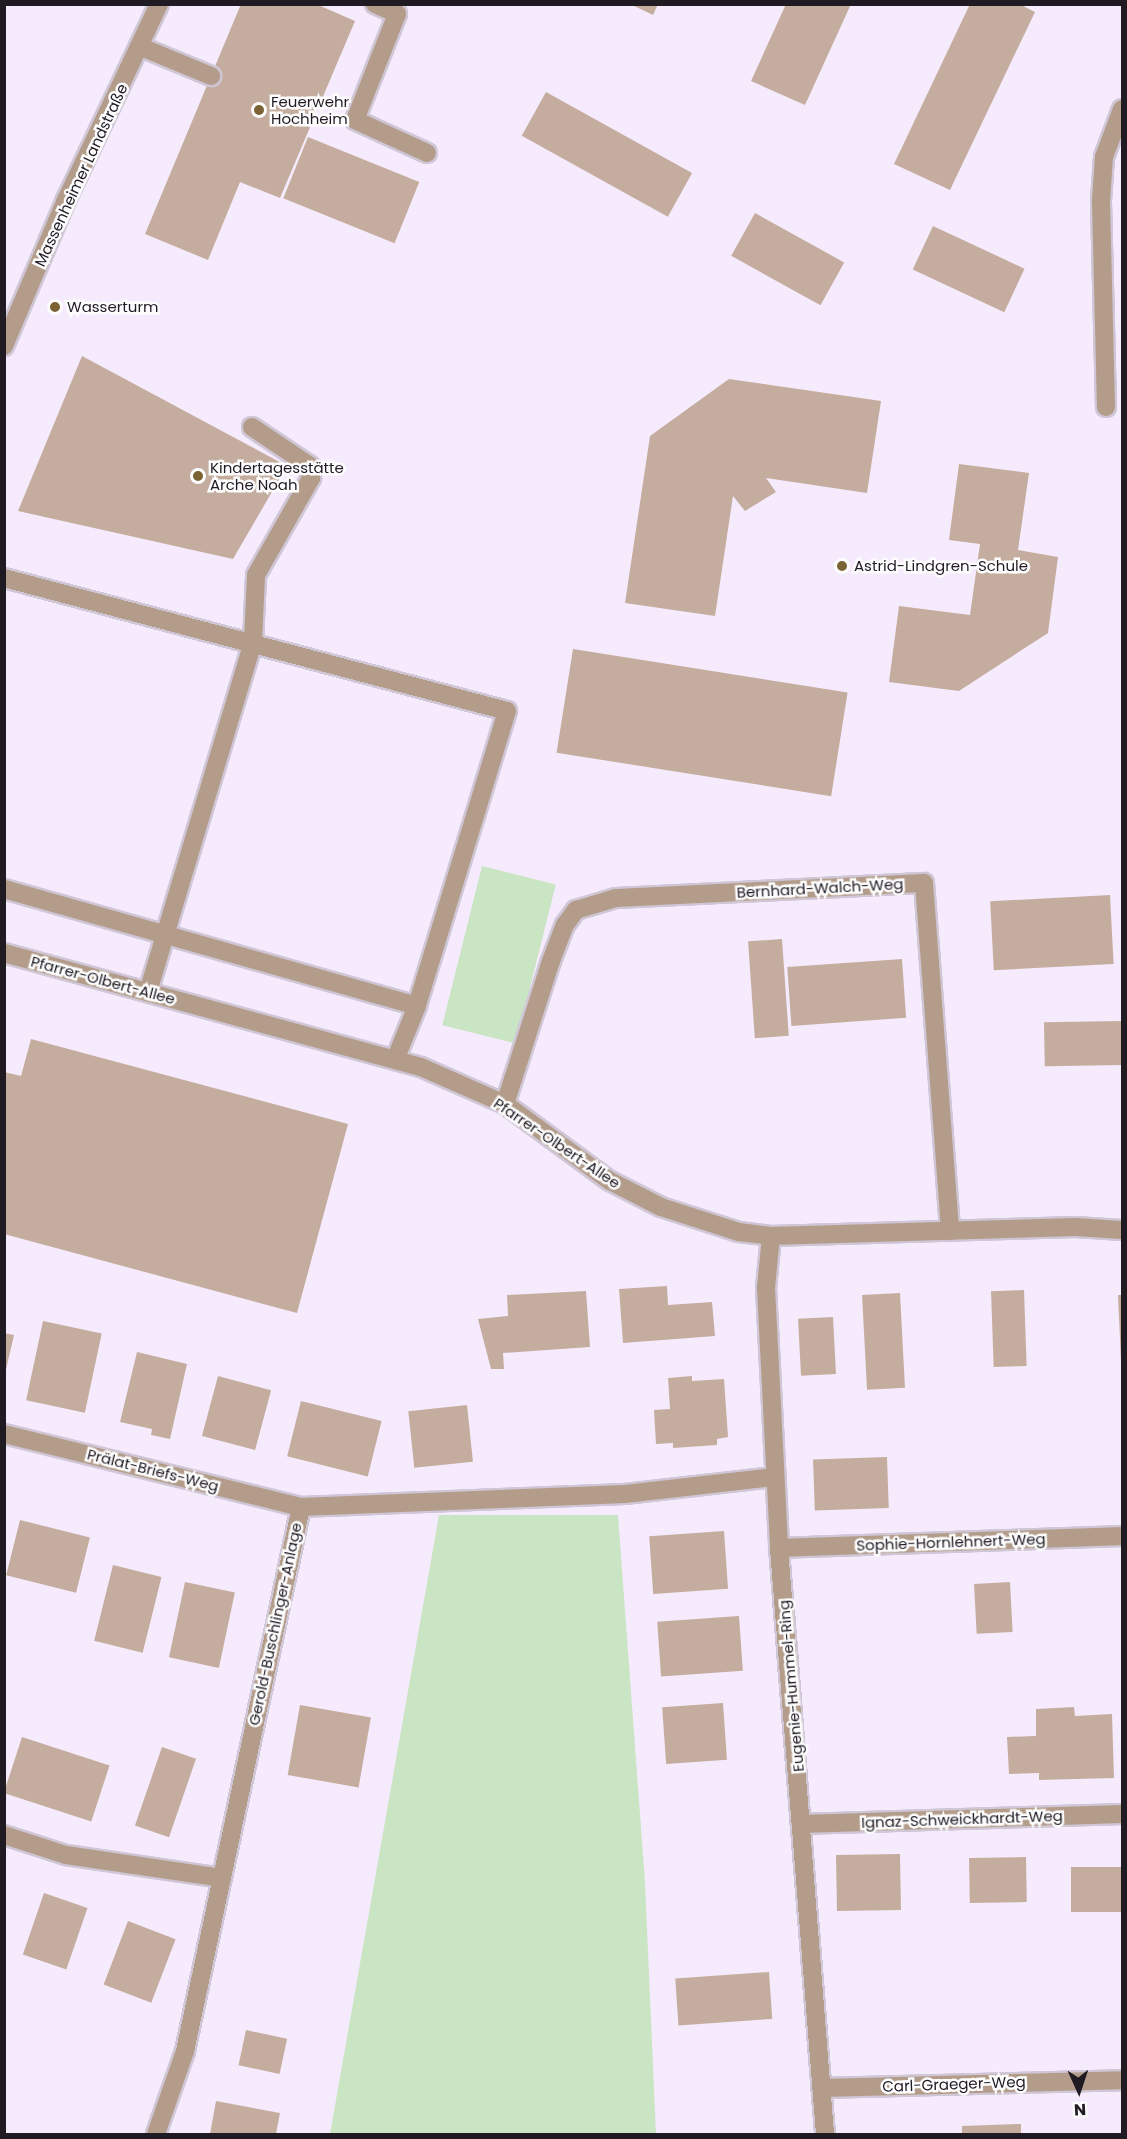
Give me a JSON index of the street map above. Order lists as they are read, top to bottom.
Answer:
{
  "streets": {
    "street": [
      "Massenheimer Landstraße",
      "Bernhard-Walch-Weg",
      "Pfarrer-Olbert-Allee",
      "Prälat-Briefs-Weg",
      "Sophie-Hornlehnert-Weg",
      "Gerold-Buschlinger-Anlage",
      "Eugenie-Hummel-Ring",
      "Ignaz-Schweickhardt-Weg",
      "Carl-Graeger-Weg"
    ]
  },
  "crossings": [
    ["Bernhard-Walch-Weg", "Pfarrer-Olbert-Allee"],
    ["Pfarrer-Olbert-Allee", "Eugenie-Hummel-Ring"],
    ["Prälat-Briefs-Weg", "Gerold-Buschlinger-Anlage"],
    ["Sophie-Hornlehnert-Weg", "Eugenie-Hummel-Ring"],
    ["Gerold-Buschlinger-Anlage", "Eugenie-Hummel-Ring"],
    ["Eugenie-Hummel-Ring", "Ignaz-Schweickhardt-Weg"],
    ["Eugenie-Hummel-Ring", "Carl-Graeger-Weg"]
  ],
  "places": [
    "Feuerwehr Hochheim",
    "Wasserturm",
    "Kindertagesstätte Arche Noah",
    "Astrid-Lindgren-Schule"
  ],
  "north": "bottom"
}
